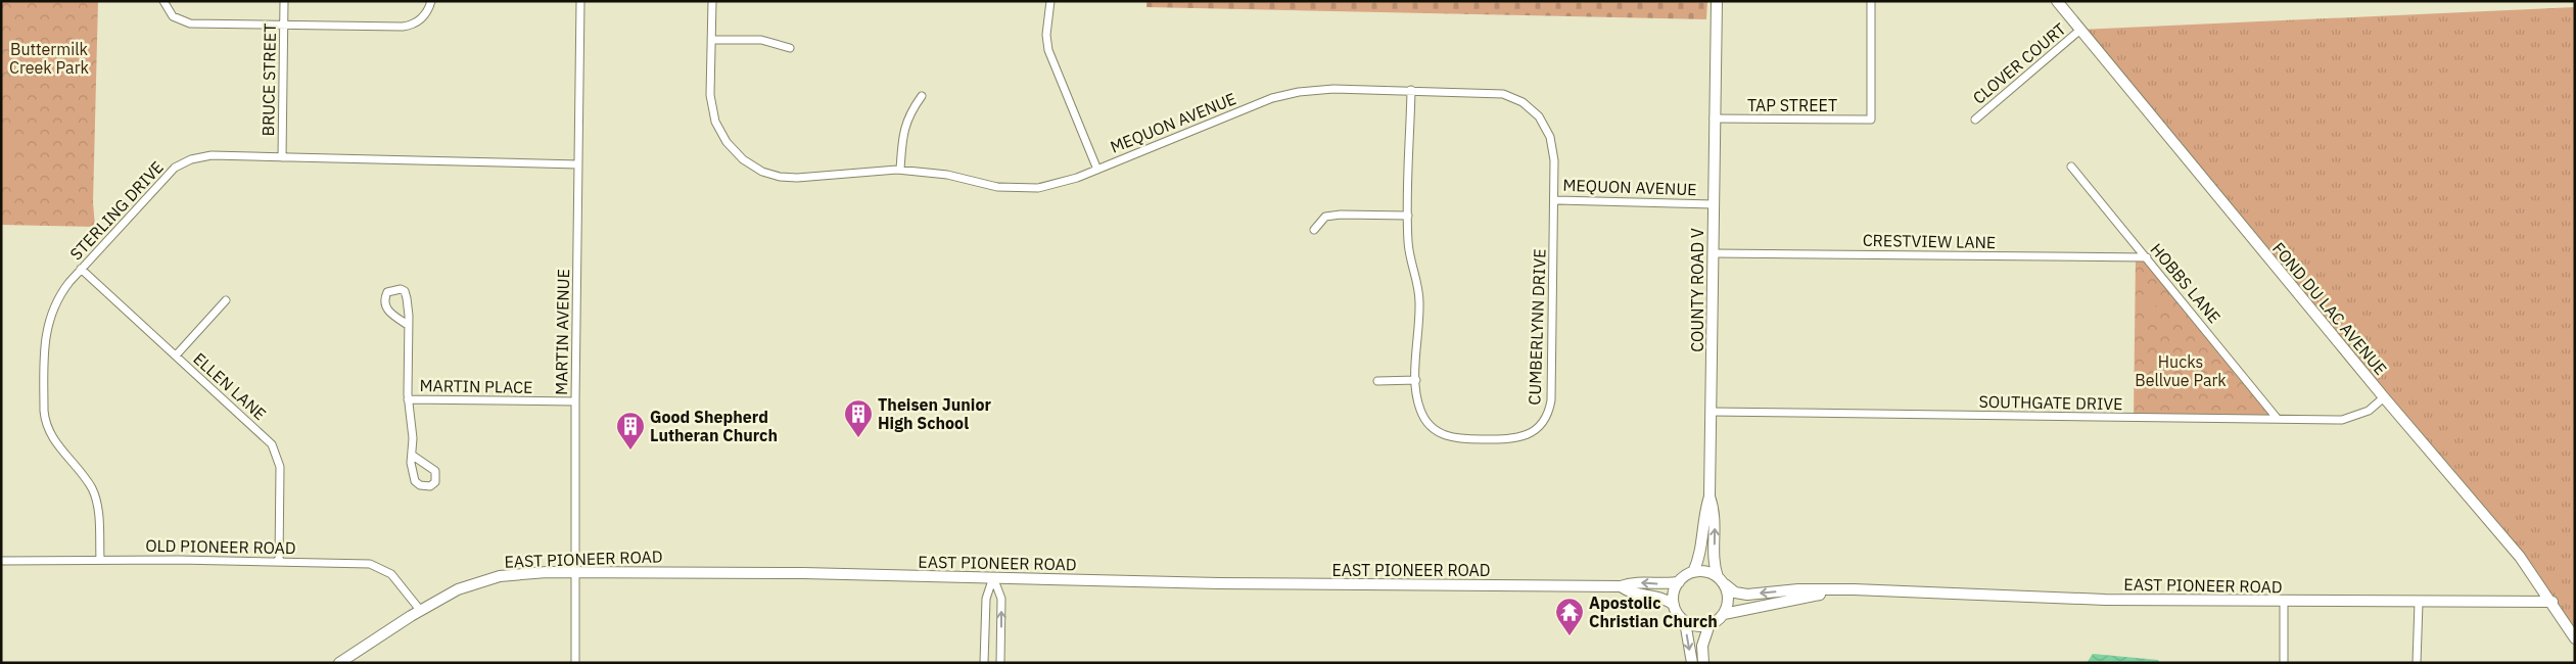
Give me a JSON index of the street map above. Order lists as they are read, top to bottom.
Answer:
{
  "streets": {
    "main road": ["COUNTY ROAD V", "FOND DU LAC AVENUE", "EAST PIONEER ROAD"],
    "street": [
      "CLOVER COURT",
      "BRUCE STREET",
      "TAP STREET",
      "MEQUON AVENUE",
      "STERLING DRIVE",
      "CRESTVIEW LANE",
      "HOBBS LANE",
      "CUMBERLYNN DRIVE",
      "MARTIN AVENUE",
      "ELLEN LANE",
      "MARTIN PLACE",
      "SOUTHGATE DRIVE",
      "OLD PIONEER ROAD"
    ]
  },
  "crossings": [
    ["CLOVER COURT", "FOND DU LAC AVENUE"],
    ["BRUCE STREET", "STERLING DRIVE"],
    ["TAP STREET", "COUNTY ROAD V"],
    ["MEQUON AVENUE", "COUNTY ROAD V"],
    ["MEQUON AVENUE", "CUMBERLYNN DRIVE"],
    ["STERLING DRIVE", "MARTIN AVENUE"],
    ["STERLING DRIVE", "ELLEN LANE"],
    ["STERLING DRIVE", "OLD PIONEER ROAD"],
    ["CRESTVIEW LANE", "HOBBS LANE"],
    ["CRESTVIEW LANE", "COUNTY ROAD V"],
    ["HOBBS LANE", "SOUTHGATE DRIVE"],
    ["COUNTY ROAD V", "SOUTHGATE DRIVE"],
    ["COUNTY ROAD V", "EAST PIONEER ROAD"],
    ["FOND DU LAC AVENUE", "SOUTHGATE DRIVE"],
    ["FOND DU LAC AVENUE", "EAST PIONEER ROAD"],
    ["MARTIN AVENUE", "MARTIN PLACE"],
    ["MARTIN AVENUE", "EAST PIONEER ROAD"],
    ["ELLEN LANE", "OLD PIONEER ROAD"],
    ["OLD PIONEER ROAD", "EAST PIONEER ROAD"]
  ],
  "parks": ["Buttermilk Creek Park", "Hucks Bellvue Park"],
  "places": {
    "building": ["Theisen Junior High School", "Good Shepherd Lutheran Church"],
    "temple": ["Apostolic Christian Church"]
  }
}
